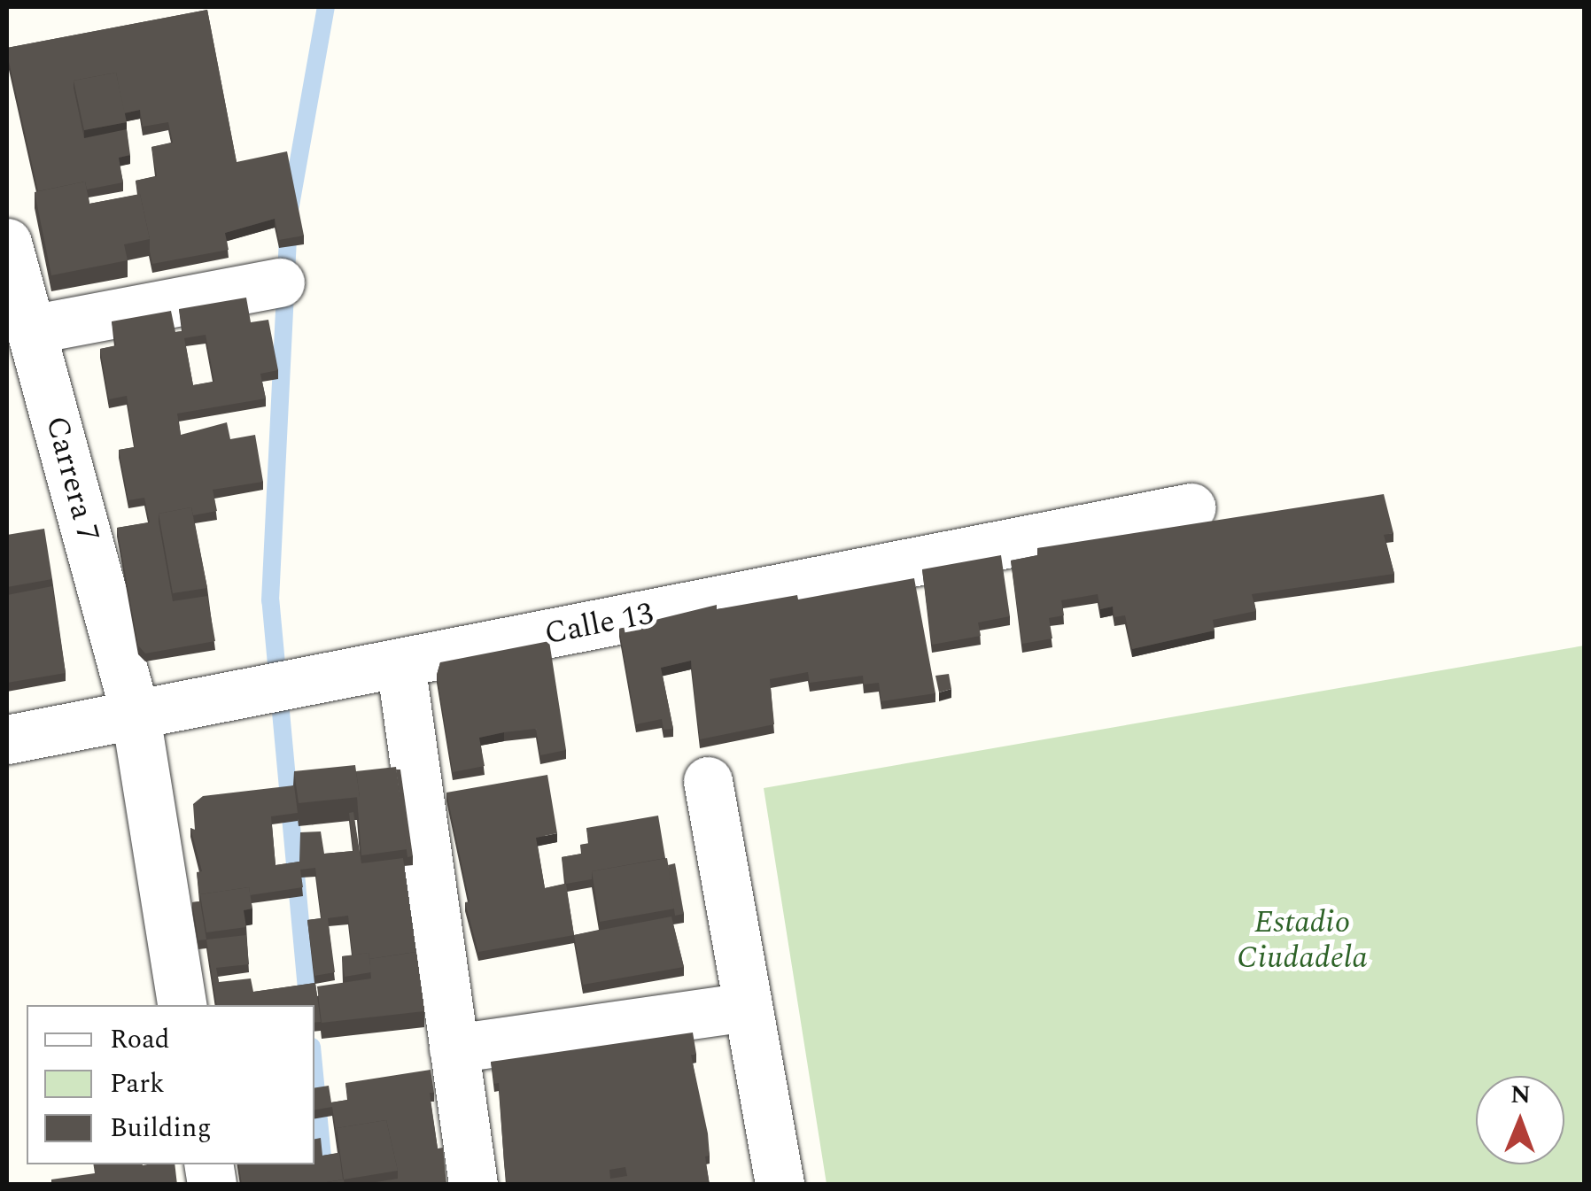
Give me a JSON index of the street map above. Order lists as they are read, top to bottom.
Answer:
{
  "streets": {
    "street": ["Carrera 7", "Calle 13"]
  },
  "crossings": [
    ["Carrera 7", "Calle 13"]
  ],
  "parks": ["Estadio Ciudadela"],
  "legend": ["Road", "Park", "Building"],
  "north": "top"
}
